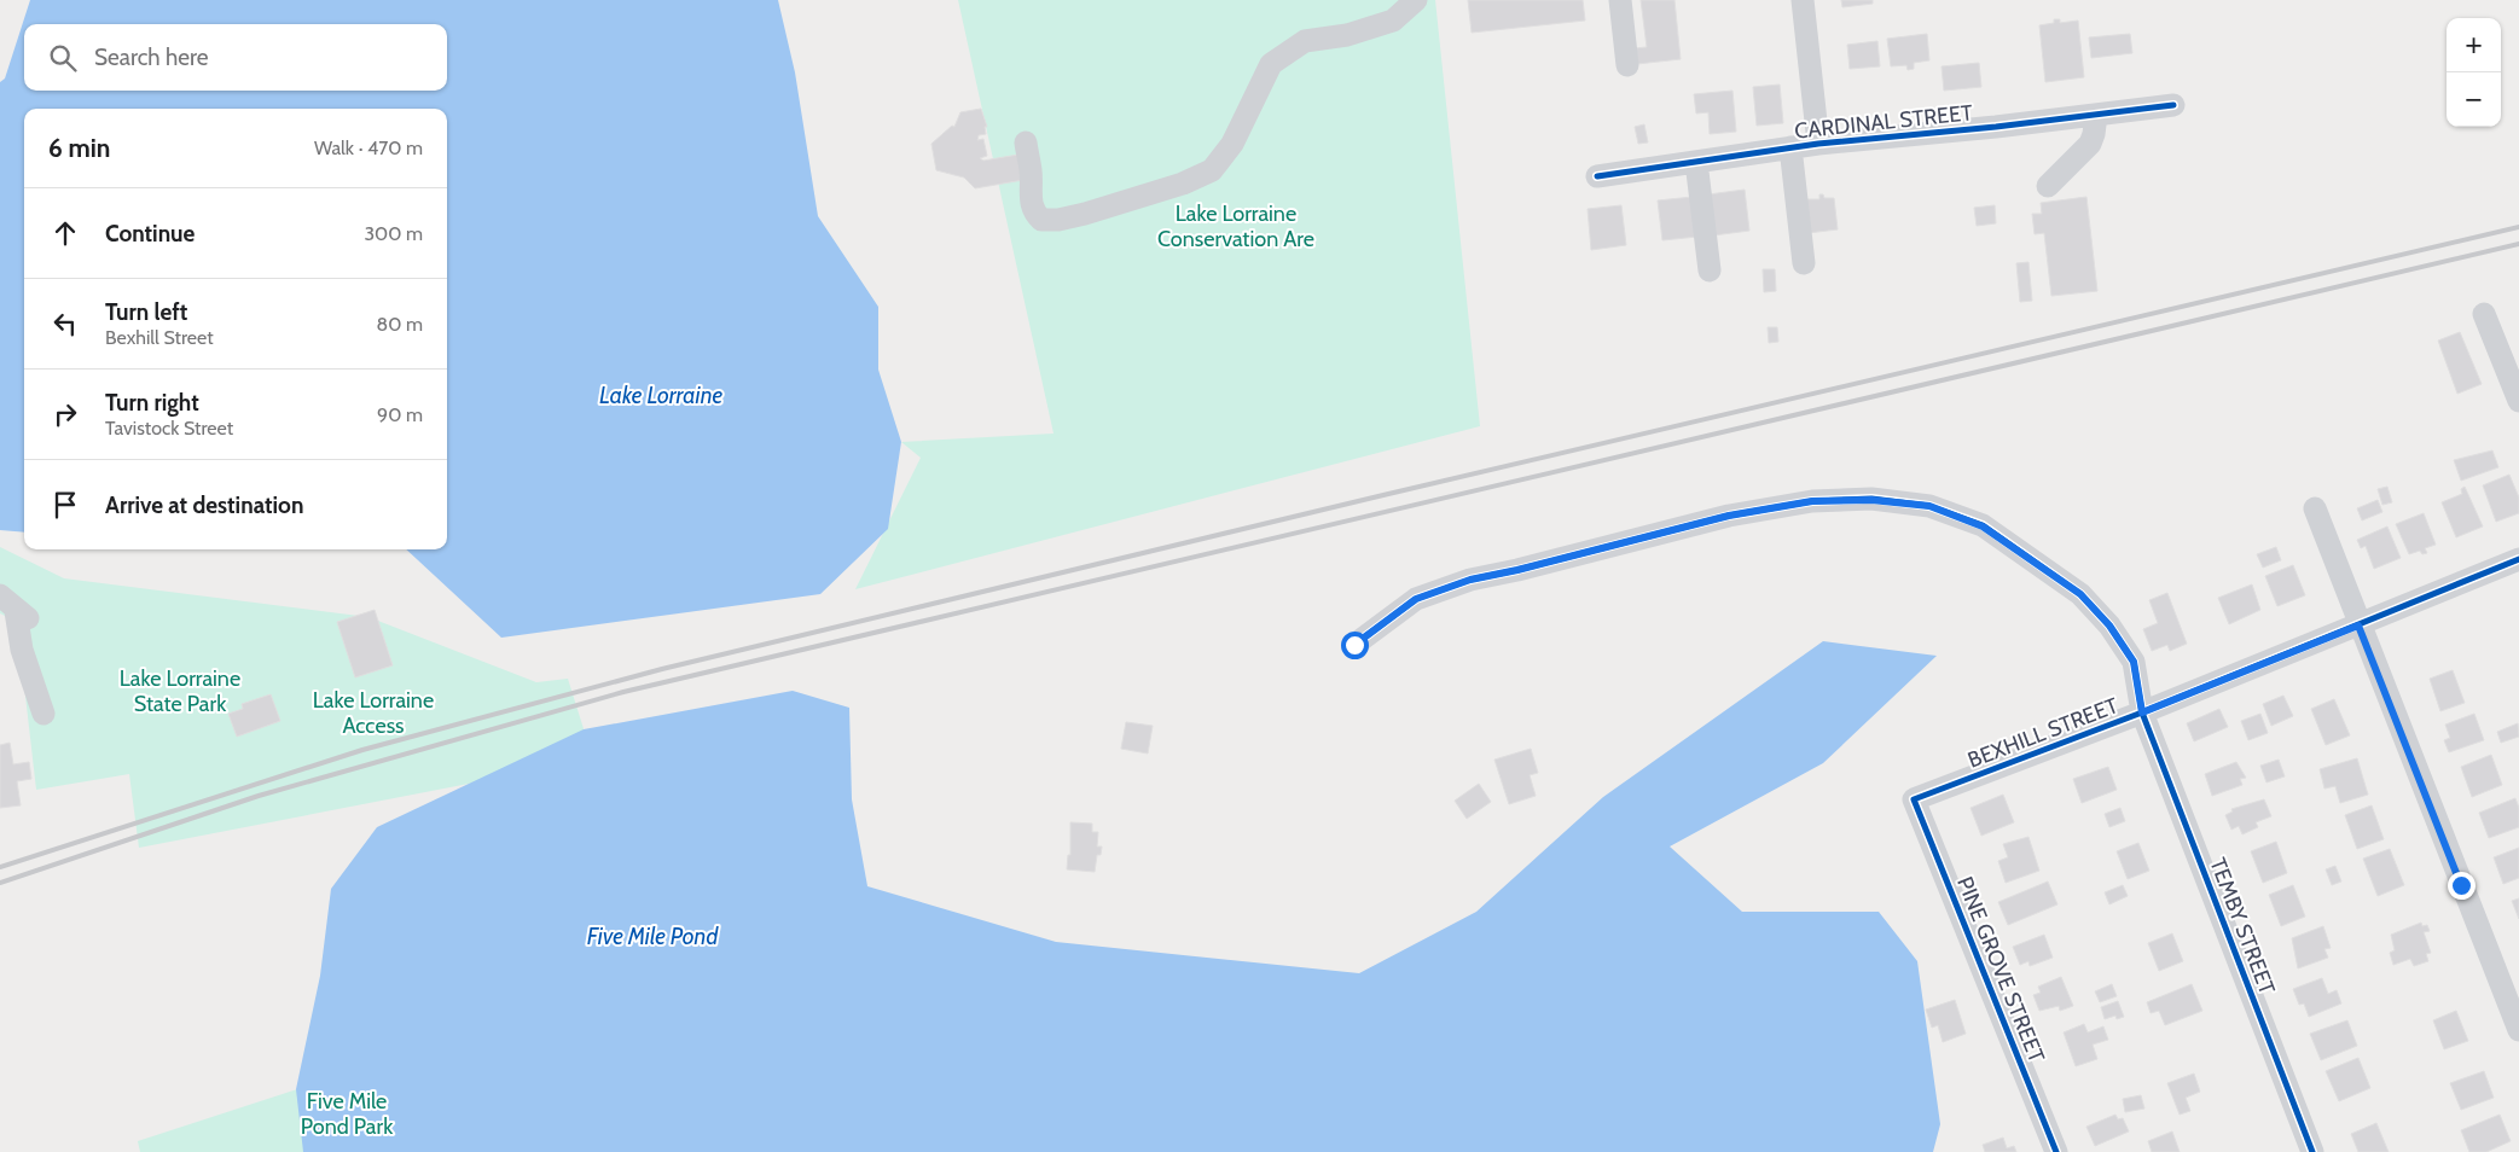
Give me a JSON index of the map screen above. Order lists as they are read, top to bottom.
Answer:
{
  "streets": {
    "street": [
      "CARDINAL STREET",
      "BEXHILL STREET",
      "TEMBY STREET",
      "PINE GROVE STREET"
    ]
  },
  "crossings": [
    ["BEXHILL STREET", "TEMBY STREET"],
    ["BEXHILL STREET", "PINE GROVE STREET"]
  ],
  "water": ["Lake Lorraine", "Five Mile Pond"],
  "parks": [
    "Lake Lorraine Conservation Are",
    "Lake Lorraine State Park",
    "Lake Lorraine Access",
    "Five Mile Pond Park"
  ],
  "page": {
    "map_buttons": ["+", "−"],
    "search": "Search here",
    "heading": ["6 min", "Walk · 470 m"],
    "list": [
      ["Continue", "300 m"],
      ["Turn left", "Bexhill Street", "80 m"],
      ["Turn right", "Tavistock Street", "90 m"],
      "Arrive at destination"
    ]
  }
}
